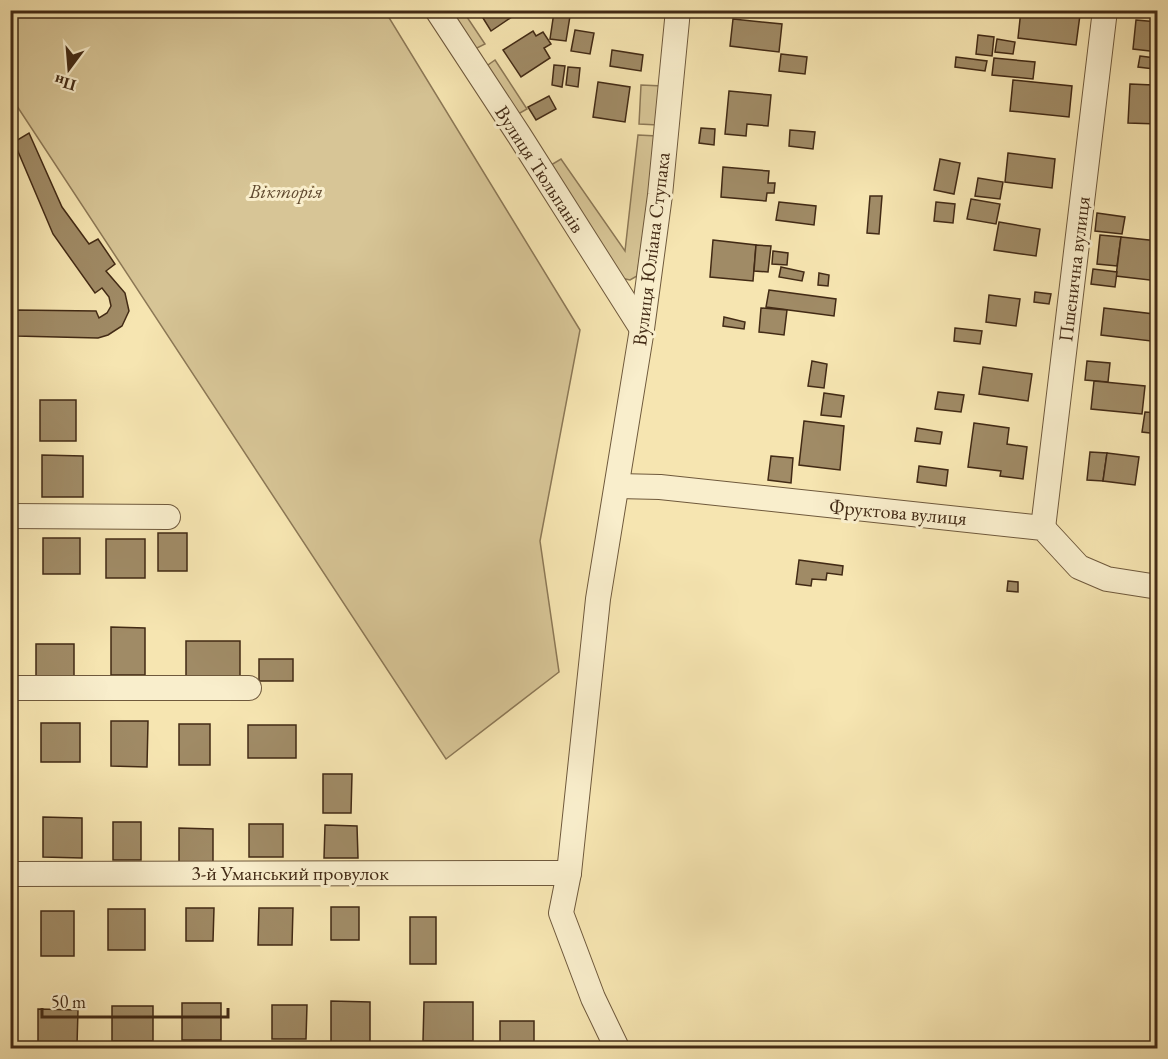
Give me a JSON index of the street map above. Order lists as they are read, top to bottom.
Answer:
{
  "streets": {
    "street": [
      "Вулиця Тюльпанів",
      "Вулиця Юліана Ступака",
      "Пшенична вулиця",
      "Фруктова вулиця",
      "3-й Уманський провулок"
    ]
  },
  "crossings": [
    ["Вулиця Тюльпанів", "Вулиця Юліана Ступака"],
    ["Вулиця Юліана Ступака", "Фруктова вулиця"],
    ["Вулиця Юліана Ступака", "3-й Уманський провулок"],
    ["Пшенична вулиця", "Фруктова вулиця"]
  ],
  "parks": ["Вікторія"],
  "scale_bar": "50 m",
  "north": "bottom"
}
